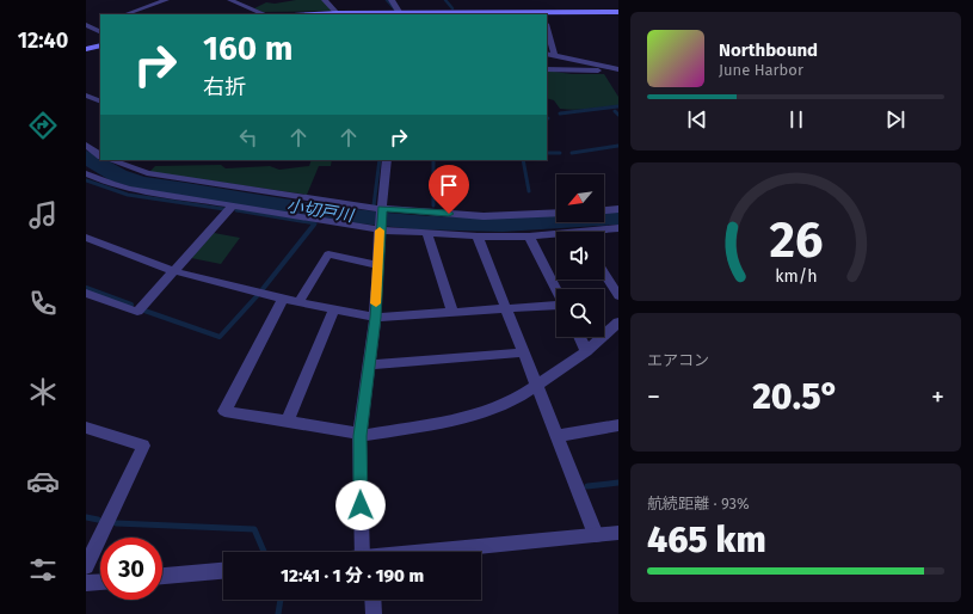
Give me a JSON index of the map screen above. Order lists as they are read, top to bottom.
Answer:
{
  "water": ["小切戸川"],
  "north": "bottom left",
  "page": {
    "tabs": "12:40",
    "turn": ["160 m", "右折"],
    "song": ["Northbound", "June Harbor"],
    "tile": [
      "エアコン",
      ["航続距離 · 93%", "465 km"]
    ],
    "heat": ["−", "20.5°", "+"],
    "limit": "30",
    "trip": "12:41 · 1 分 · 190 m",
    "gauge": ["26", "km/h"]
  }
}
